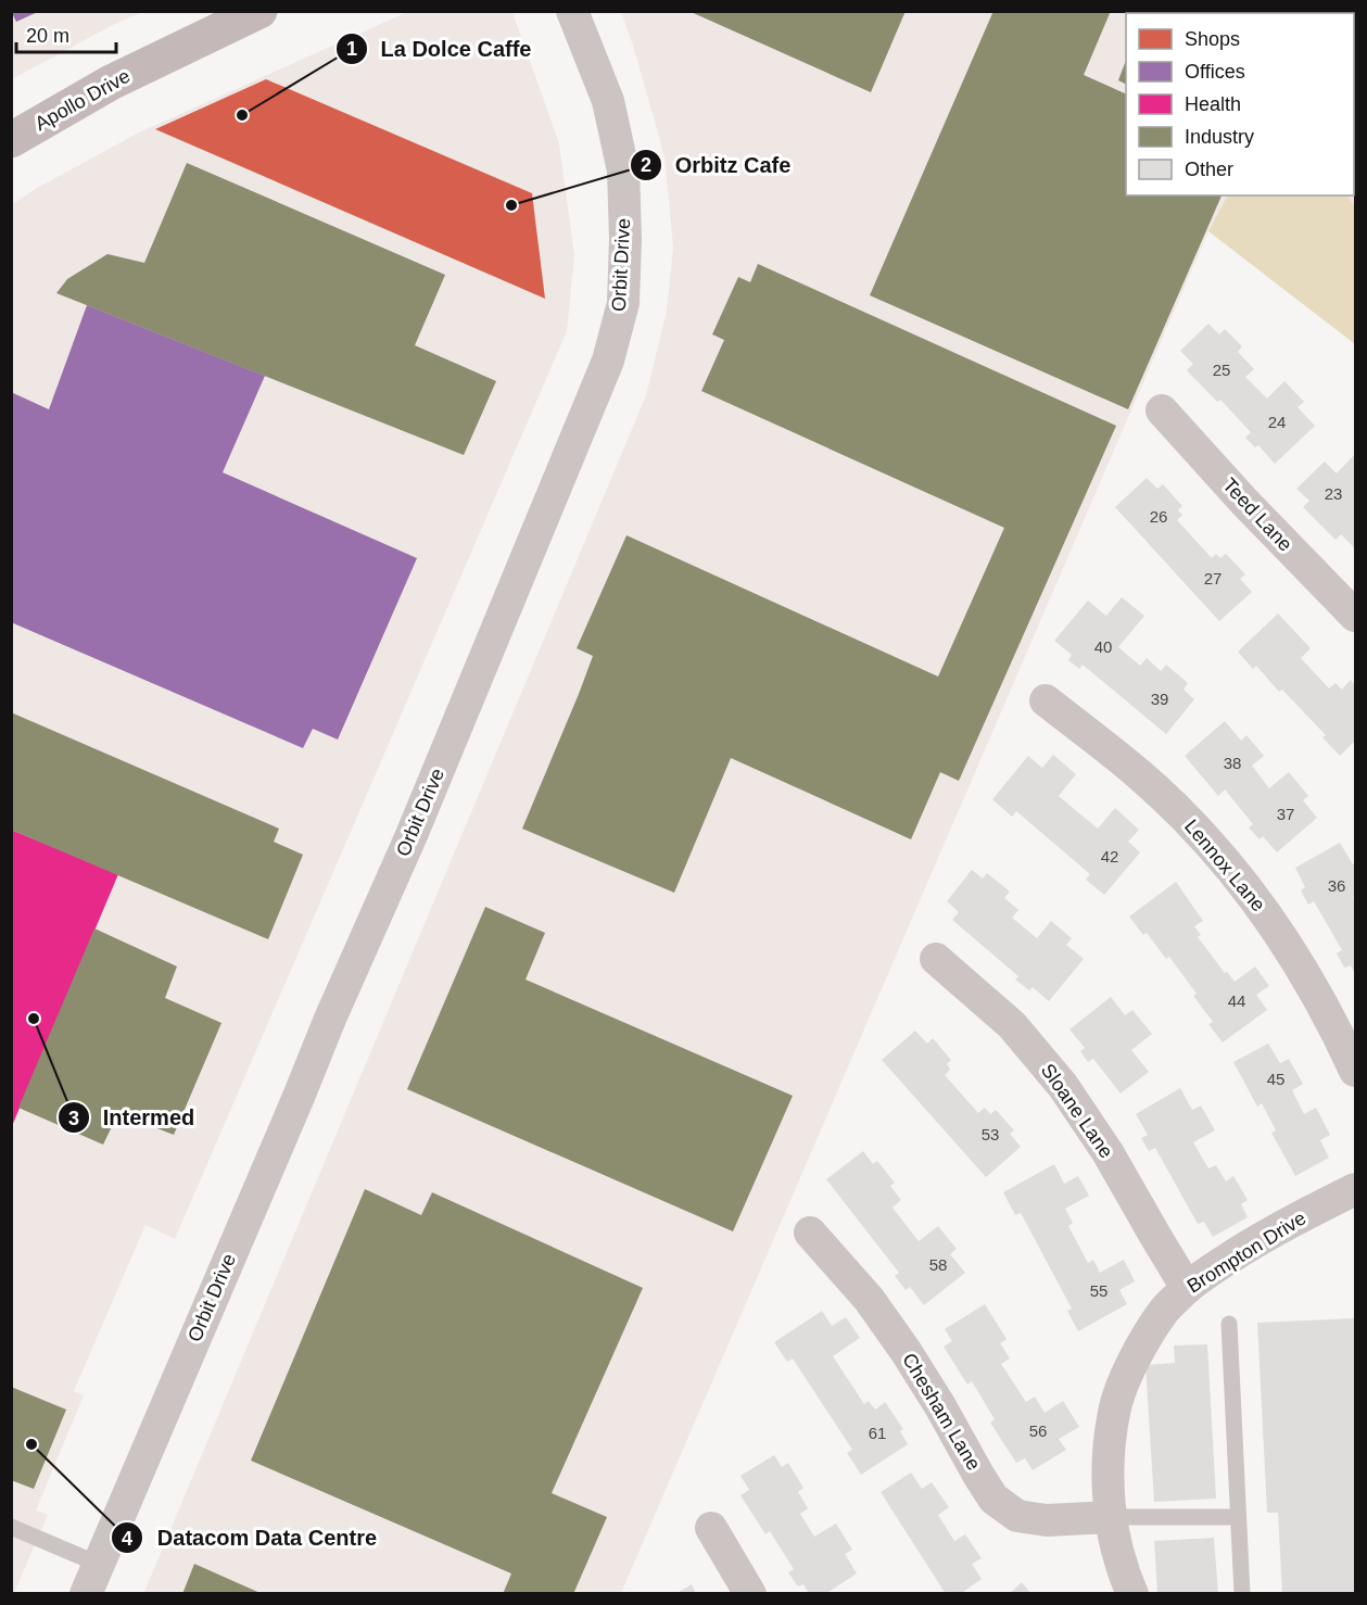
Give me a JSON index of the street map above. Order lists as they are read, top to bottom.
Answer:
{
  "streets": {
    "main road": ["Apollo Drive"],
    "street": [
      "Orbit Drive",
      "Teed Lane",
      "Lennox Lane",
      "Sloane Lane",
      "Brompton Drive",
      "Chesham Lane"
    ]
  },
  "crossings": [
    ["Sloane Lane", "Brompton Drive"],
    ["Brompton Drive", "Chesham Lane"]
  ],
  "places": [
    "La Dolce Caffe",
    "Orbitz Cafe",
    "Intermed",
    "Datacom Data Centre"
  ],
  "house_numbers": [
    "25",
    "24",
    "23",
    "26",
    "27",
    "40",
    "39",
    "38",
    "37",
    "42",
    "36",
    "44",
    "45",
    "53",
    "58",
    "55",
    "56",
    "61"
  ],
  "legend": [
    "Shops",
    "Offices",
    "Health",
    "Industry",
    "Other"
  ],
  "scale_bar": "20 m"
}
